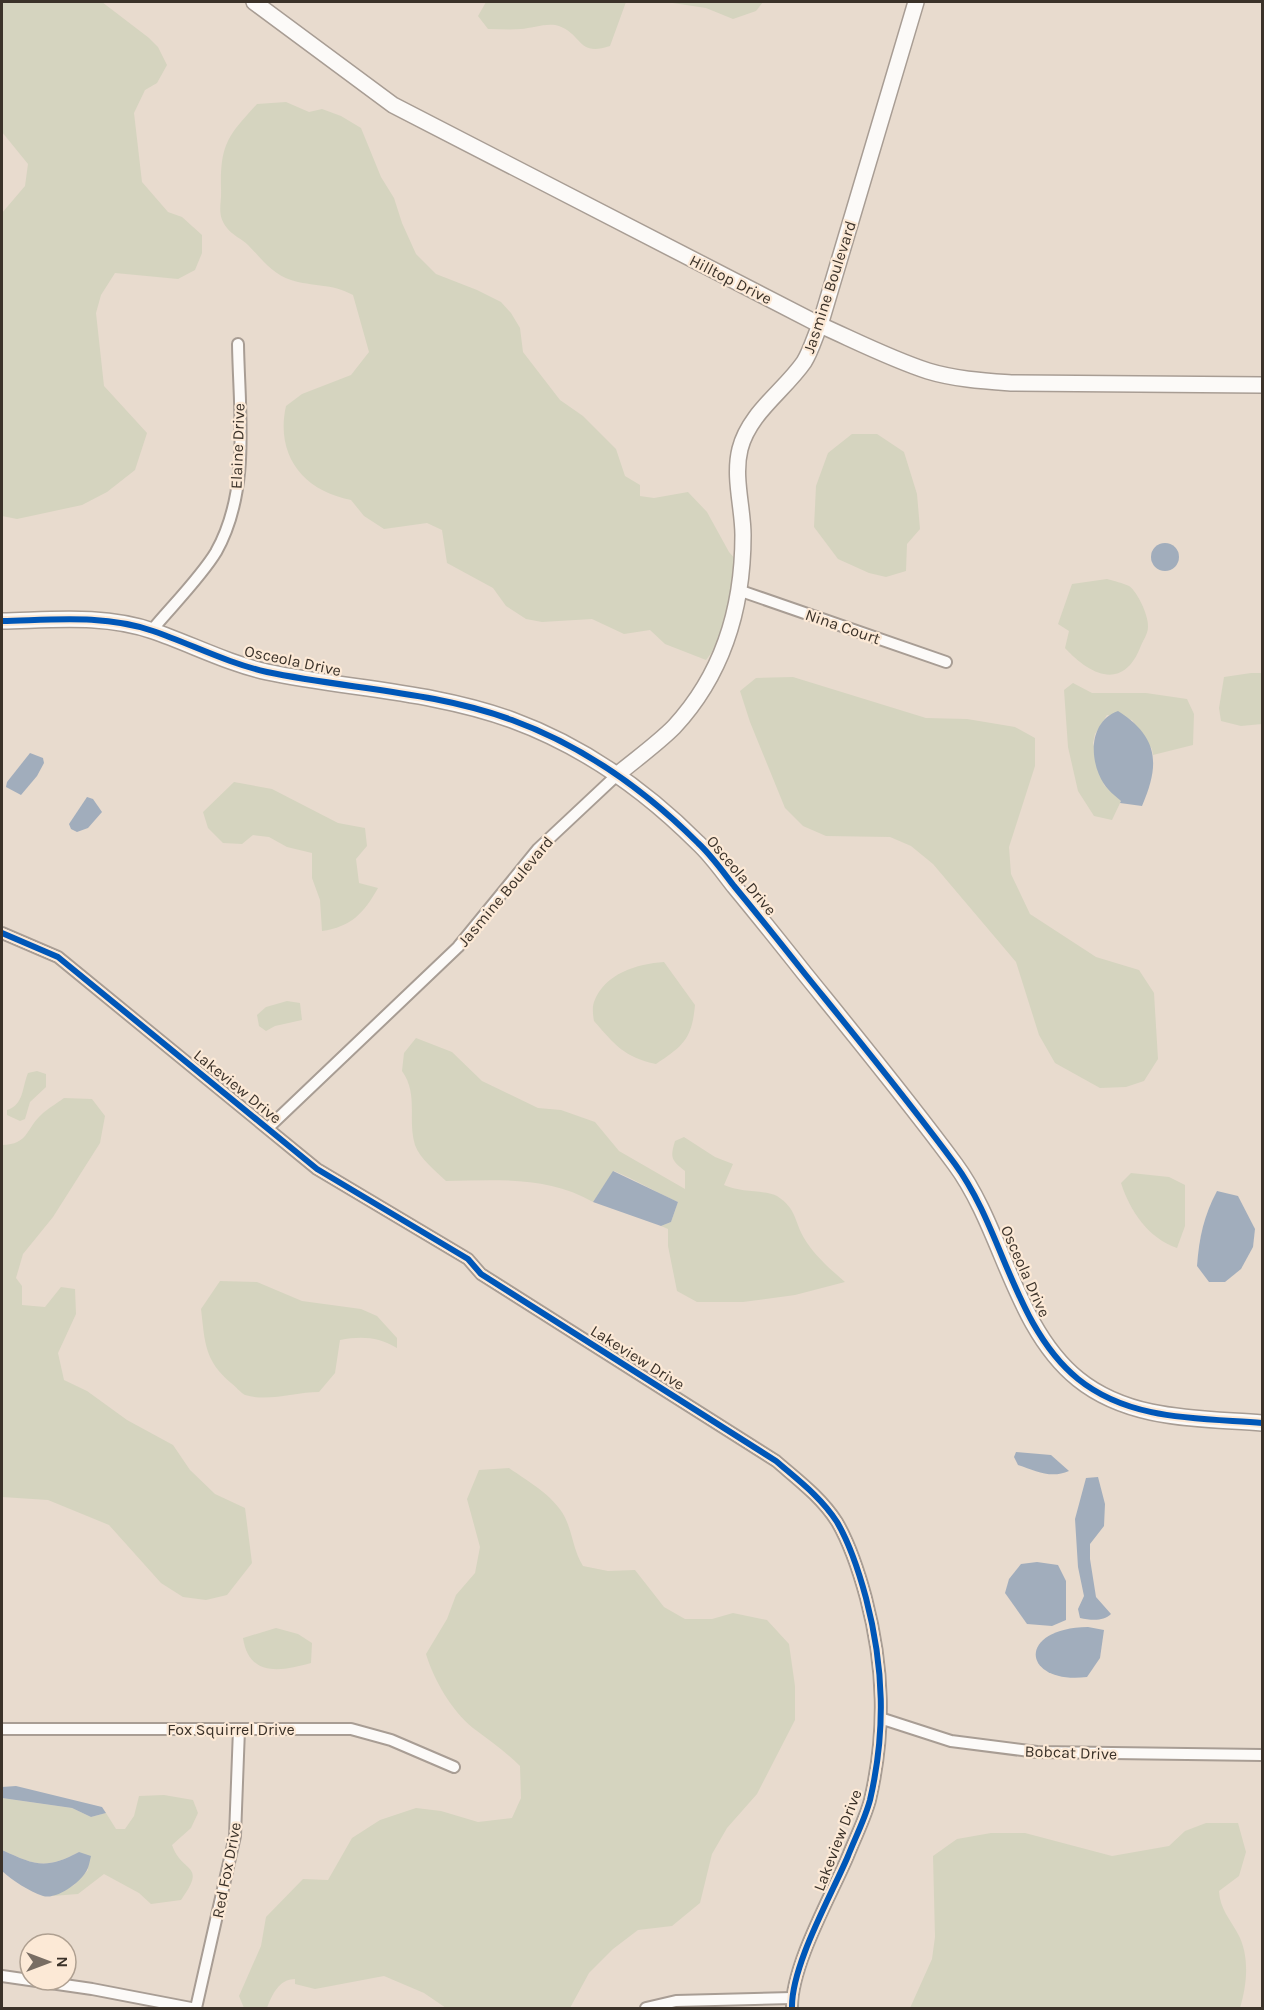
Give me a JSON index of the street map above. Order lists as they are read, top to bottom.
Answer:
{
  "streets": {
    "street": [
      "Hilltop Drive",
      "Jasmine Boulevard",
      "Elaine Drive",
      "Nina Court",
      "Osceola Drive",
      "Lakeview Drive",
      "Fox Squirrel Drive",
      "Bobcat Drive",
      "Red Fox Drive"
    ]
  },
  "crossings": [
    ["Hilltop Drive", "Jasmine Boulevard"],
    ["Jasmine Boulevard", "Nina Court"],
    ["Jasmine Boulevard", "Osceola Drive"],
    ["Jasmine Boulevard", "Lakeview Drive"],
    ["Elaine Drive", "Osceola Drive"],
    ["Lakeview Drive", "Bobcat Drive"],
    ["Fox Squirrel Drive", "Red Fox Drive"]
  ],
  "north": "right"
}
